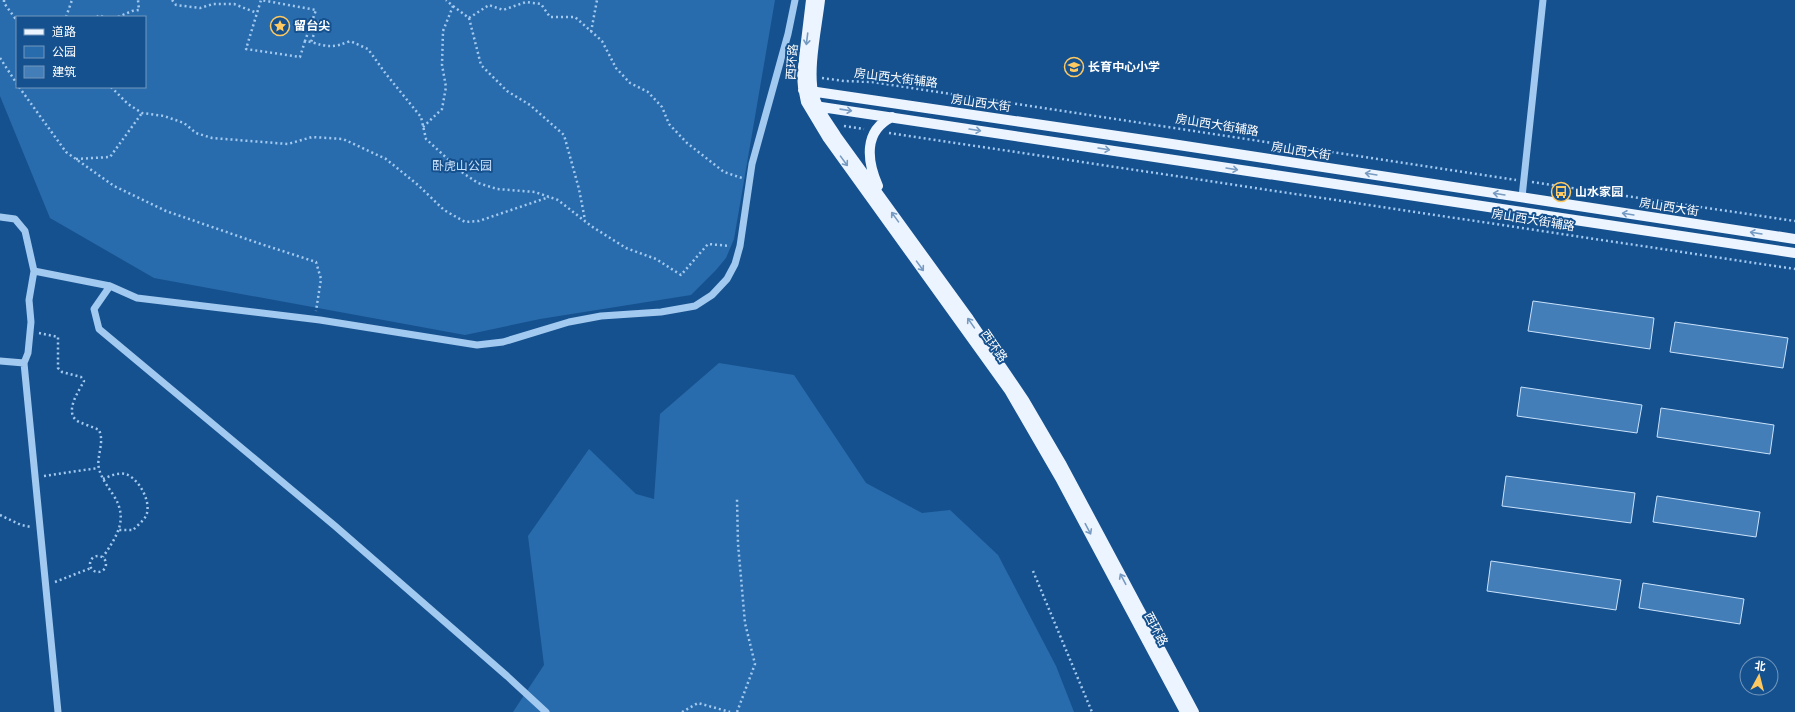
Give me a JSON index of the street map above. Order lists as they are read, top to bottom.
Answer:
{
  "streets": {
    "main road": ["西环路", "房山西大街"],
    "path": ["房山西大街辅路"]
  },
  "crossings": [
    ["西环路", "房山西大街辅路"],
    ["西环路", "房山西大街"]
  ],
  "parks": ["卧虎山公园"],
  "places": {
    "place": ["留台尖"],
    "school or university": ["长育中心小学"],
    "bus stop": ["山水家园"]
  },
  "legend": ["道路", "公园", "建筑"],
  "north": "top"
}
